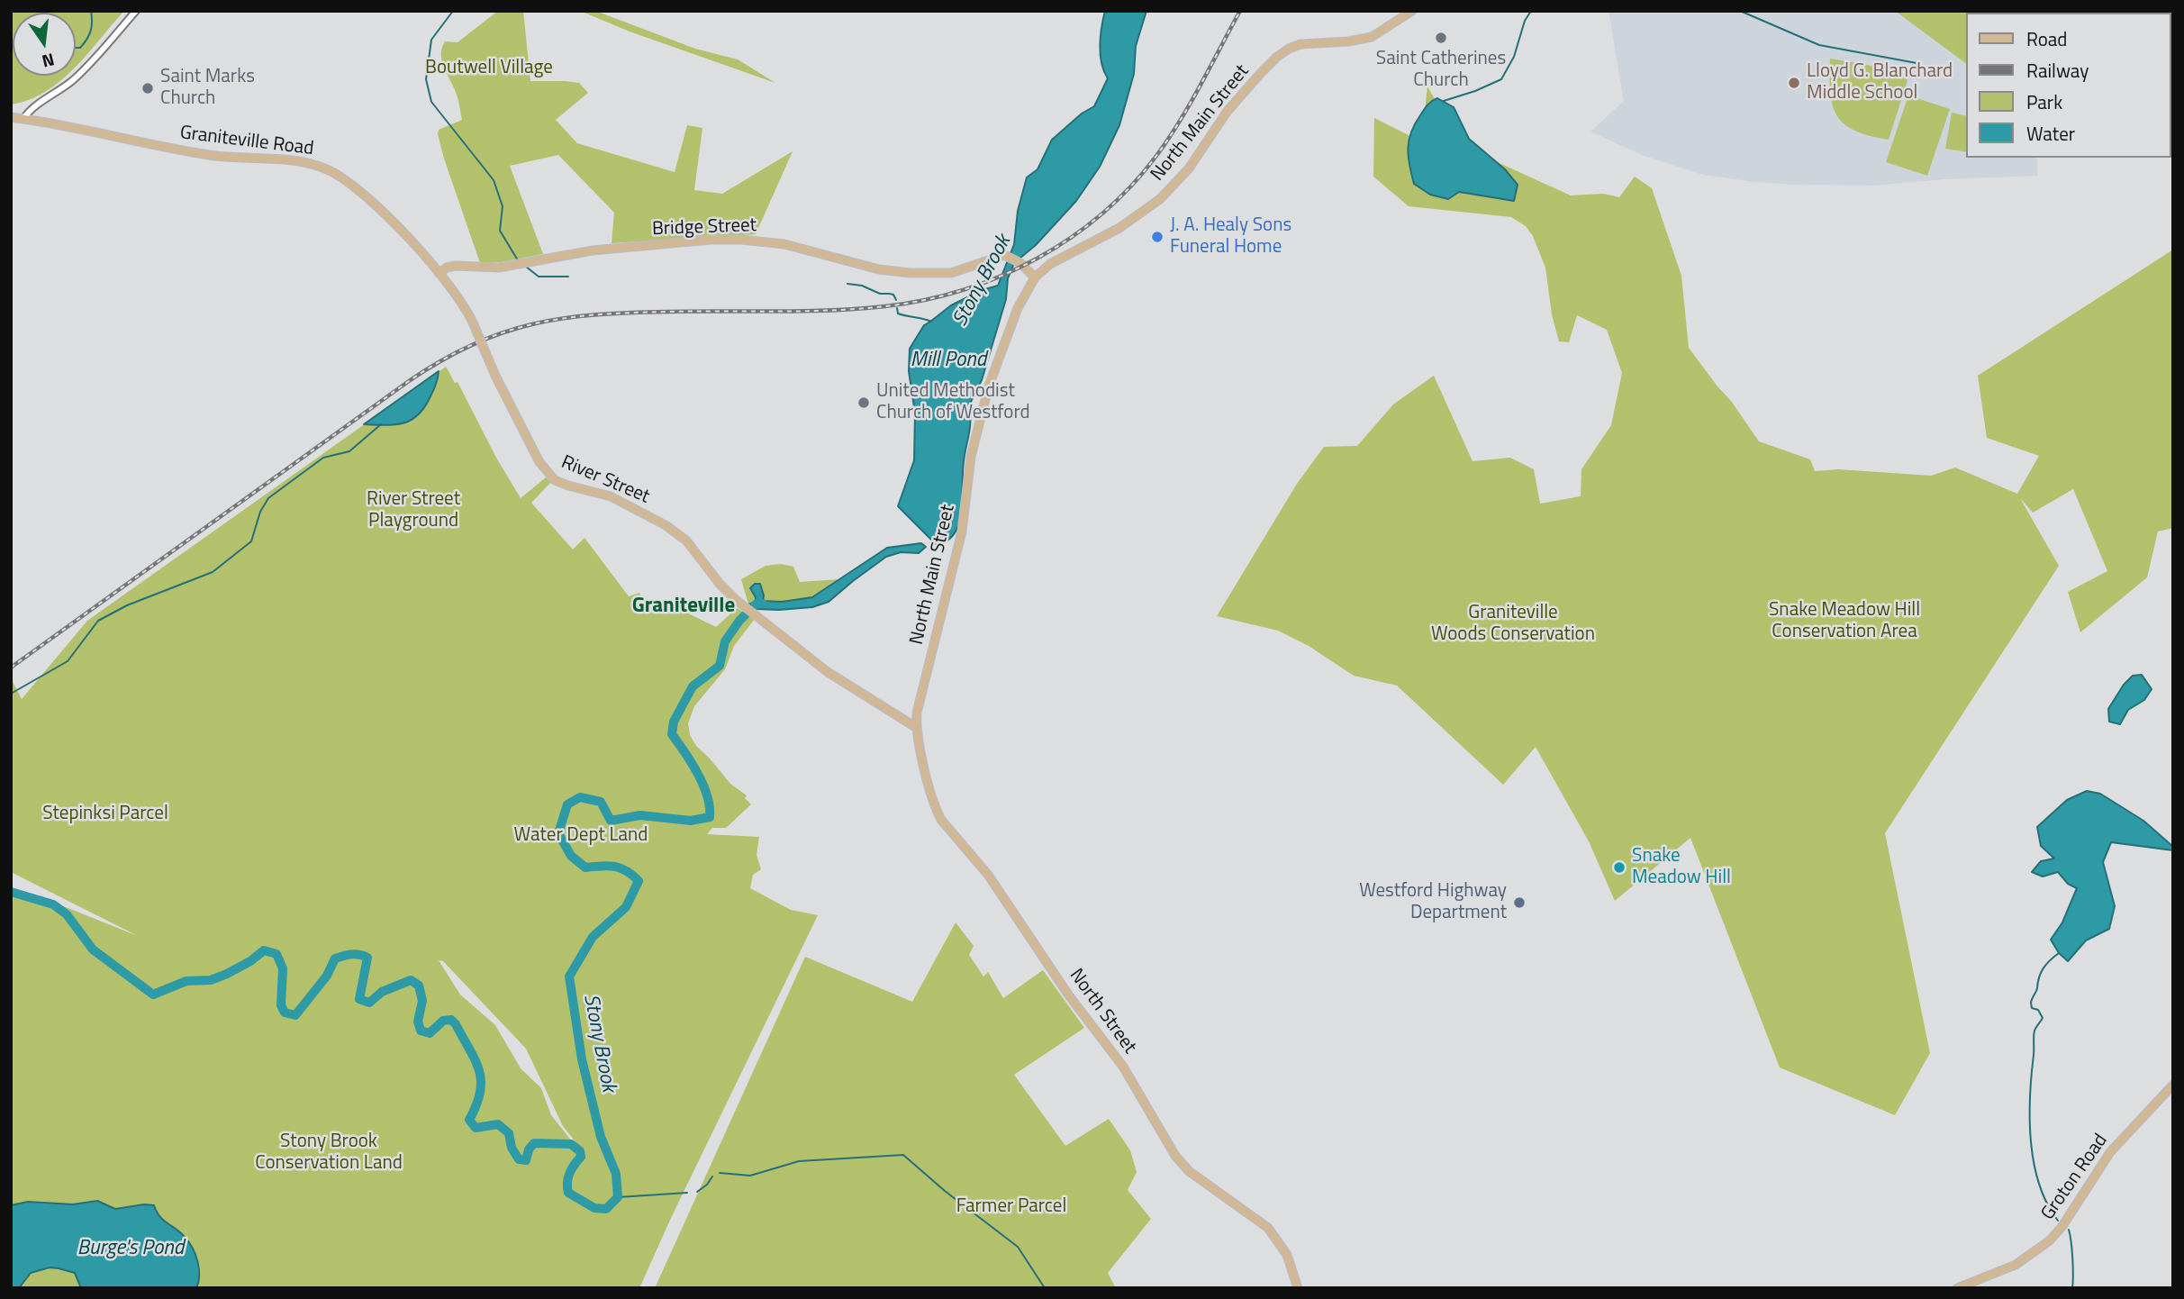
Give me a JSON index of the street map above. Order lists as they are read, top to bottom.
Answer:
{
  "streets": {
    "main road": [
      "North Main Street",
      "Graniteville Road",
      "Bridge Street",
      "River Street",
      "North Street",
      "Groton Road"
    ]
  },
  "crossings": [
    ["North Main Street", "Bridge Street"],
    ["North Main Street", "River Street"],
    ["North Main Street", "North Street"],
    ["Graniteville Road", "Bridge Street"],
    ["Graniteville Road", "River Street"],
    ["Bridge Street", "River Street"],
    ["River Street", "North Street"]
  ],
  "districts": ["Graniteville"],
  "water": ["Stony Brook", "Mill Pond", "Burge's Pond"],
  "parks": [
    "Boutwell Village",
    "River Street Playground",
    "Snake Meadow Hill Conservation Area",
    "Graniteville Woods Conservation",
    "Stepinksi Parcel",
    "Water Dept Land",
    "Stony Brook Conservation Land",
    "Farmer Parcel"
  ],
  "places": [
    "Saint Catherines Church",
    "Lloyd G. Blanchard Middle School",
    "Saint Marks Church",
    "J. A. Healy Sons Funeral Home",
    "United Methodist Church of Westford",
    "Snake Meadow Hill",
    "Westford Highway Department"
  ],
  "legend": [
    "Road",
    "Railway",
    "Park",
    "Water"
  ],
  "north": "bottom"
}
